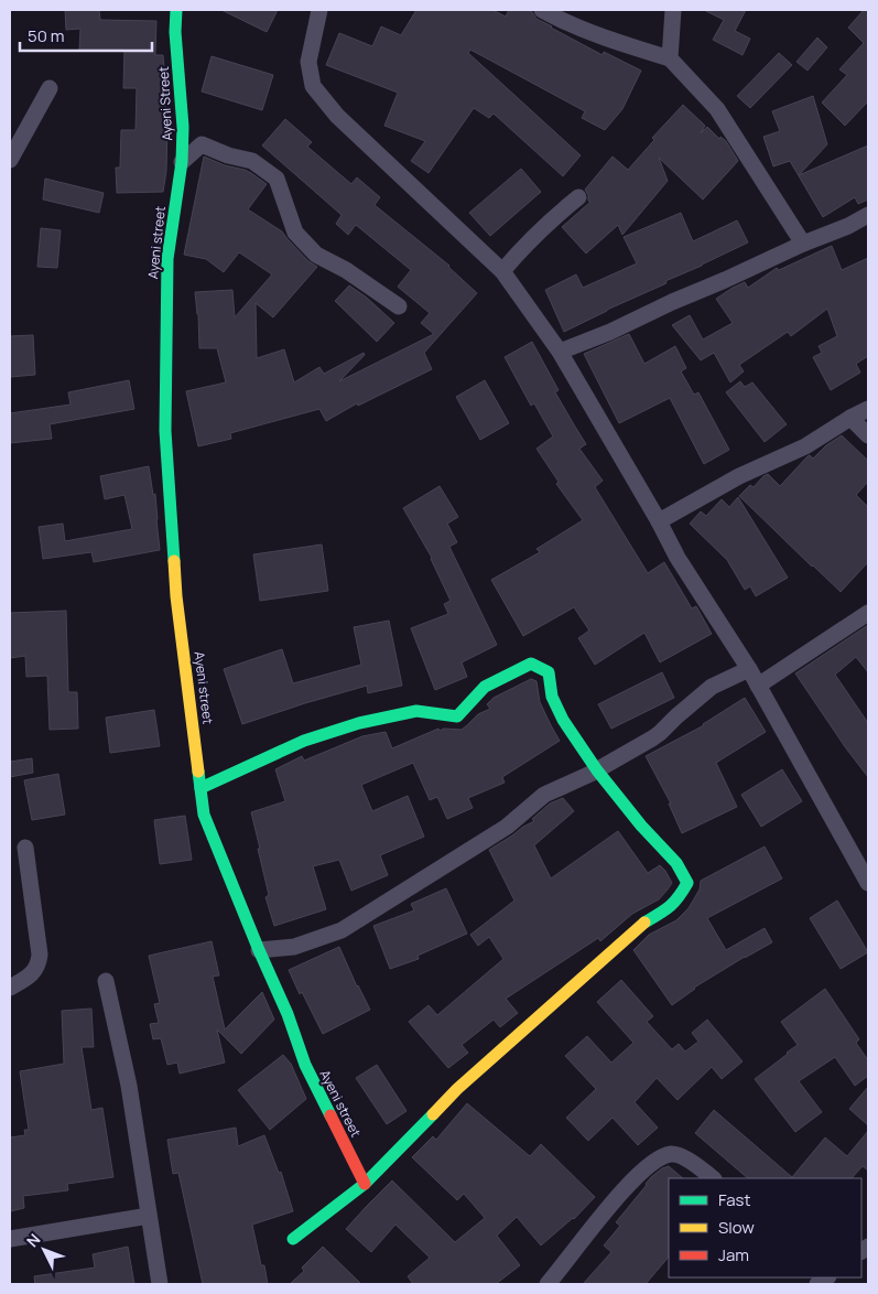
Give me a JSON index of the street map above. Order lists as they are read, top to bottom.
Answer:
{
  "streets": {
    "street": ["Ayeni Street", "Ayeni street"]
  },
  "crossings": [
    ["Ayeni Street", "Ayeni street"]
  ],
  "legend": ["Fast", "Slow", "Jam"],
  "scale_bar": "50 m",
  "north": "top left"
}
